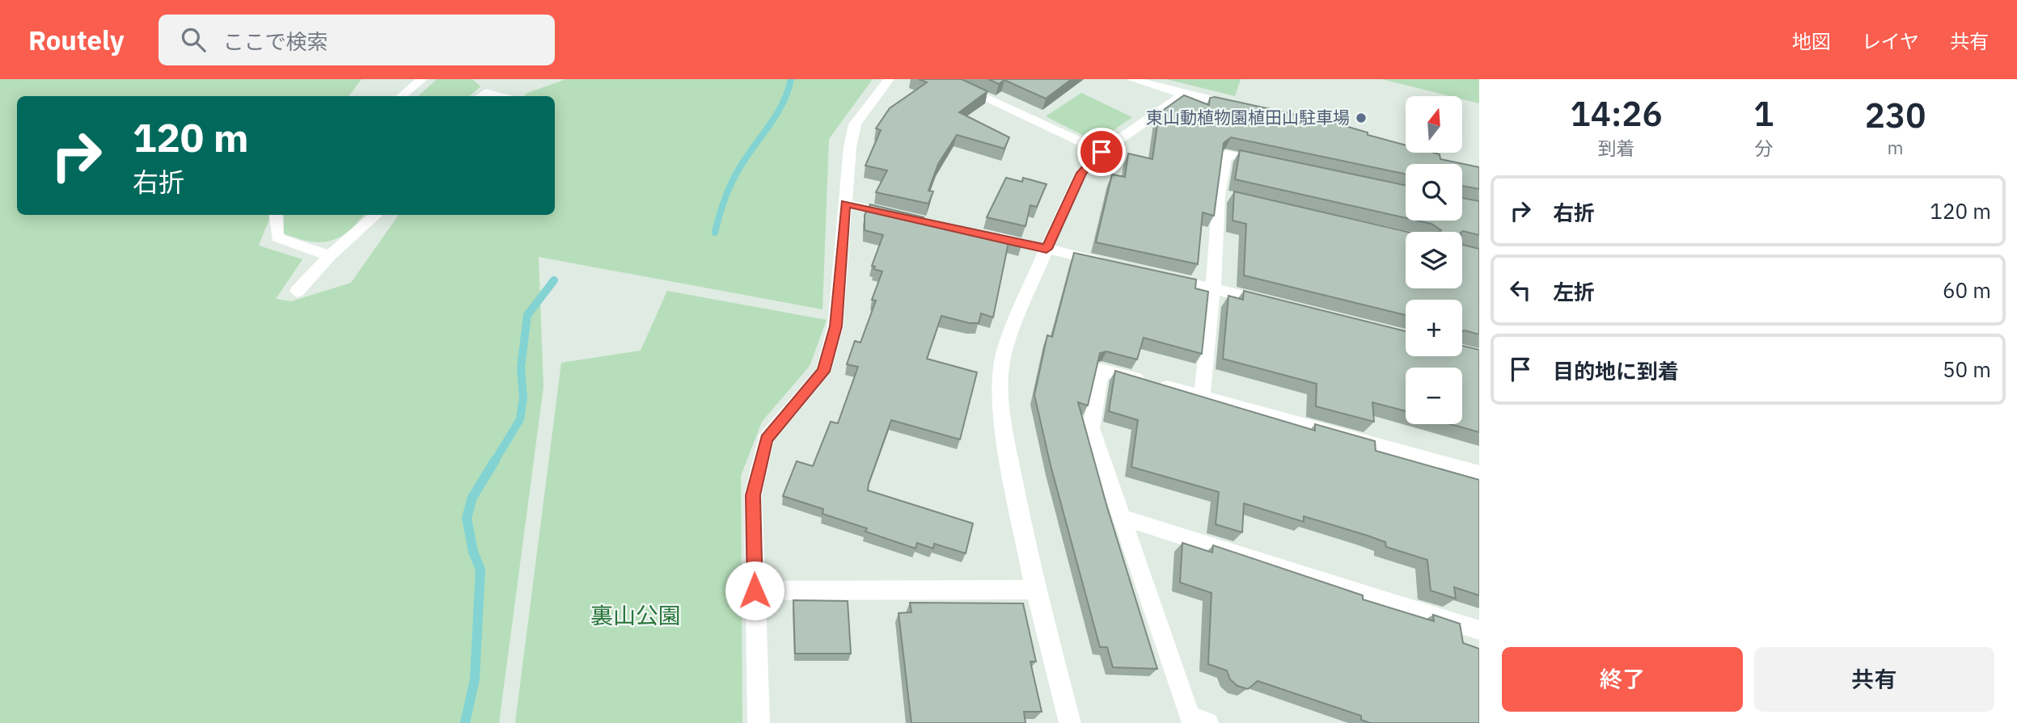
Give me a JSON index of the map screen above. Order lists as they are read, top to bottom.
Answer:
{
  "parks": ["裏山公園"],
  "places": ["東山動植物園植田山駐車場"],
  "north": "top",
  "page": {
    "header": "Routely",
    "search": "ここで検索",
    "nav": ["地図", "レイヤ", "共有"],
    "eta": [
      "14:26",
      "到着",
      "1",
      "分",
      "230",
      "m"
    ],
    "map_buttons": ["+", "−"],
    "turn": ["120 m", "右折"],
    "list": [
      {
        "name": "右折",
        "value": "120 m"
      },
      {
        "name": "左折",
        "value": "60 m"
      },
      {
        "name": "目的地に到着",
        "value": "50 m"
      }
    ],
    "buttons": ["終了", "共有"]
  }
}
